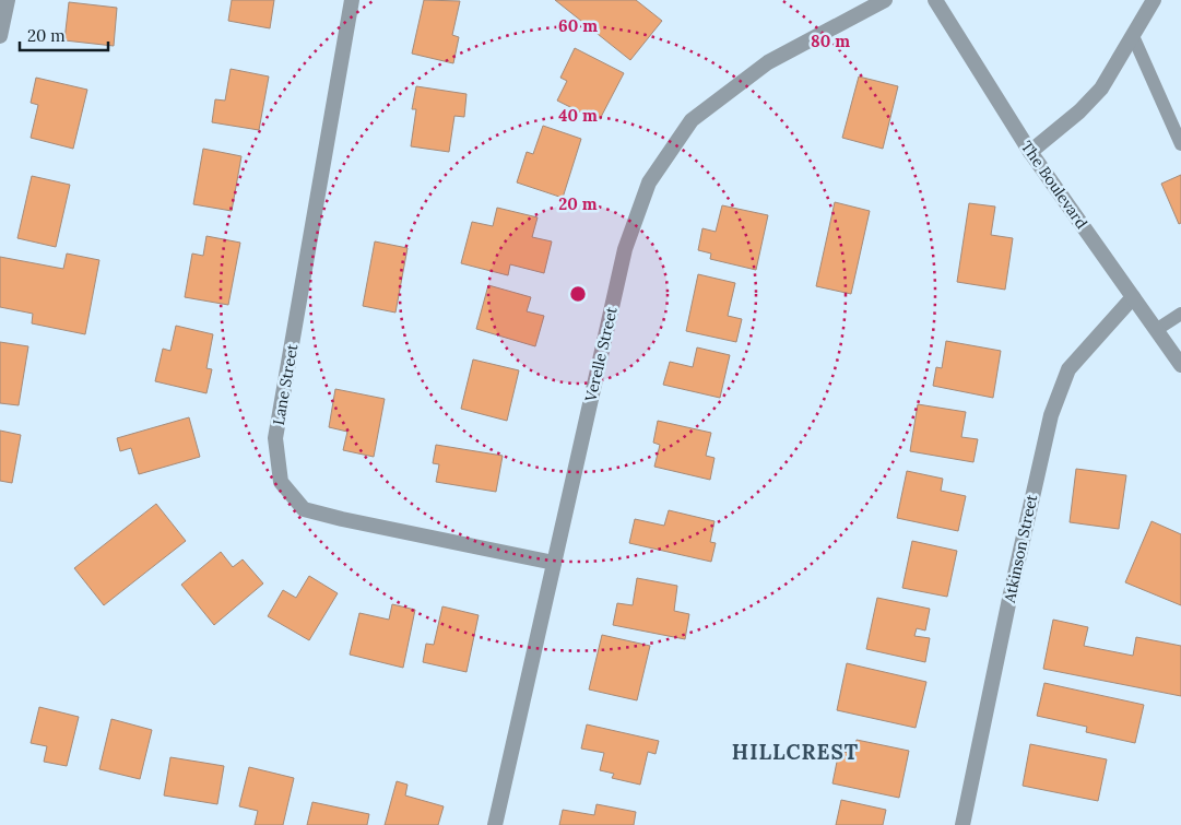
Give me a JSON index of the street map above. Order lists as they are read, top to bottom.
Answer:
{
  "streets": {
    "street": [
      "The Boulevard",
      "Verelle Street",
      "Lane Street",
      "Atkinson Street"
    ]
  },
  "crossings": [
    ["The Boulevard", "Atkinson Street"],
    ["Verelle Street", "Lane Street"]
  ],
  "districts": ["HILLCREST"],
  "scale_bar": "20 m",
  "rings": [
    "60 m",
    "80 m",
    "40 m",
    "20 m"
  ]
}
